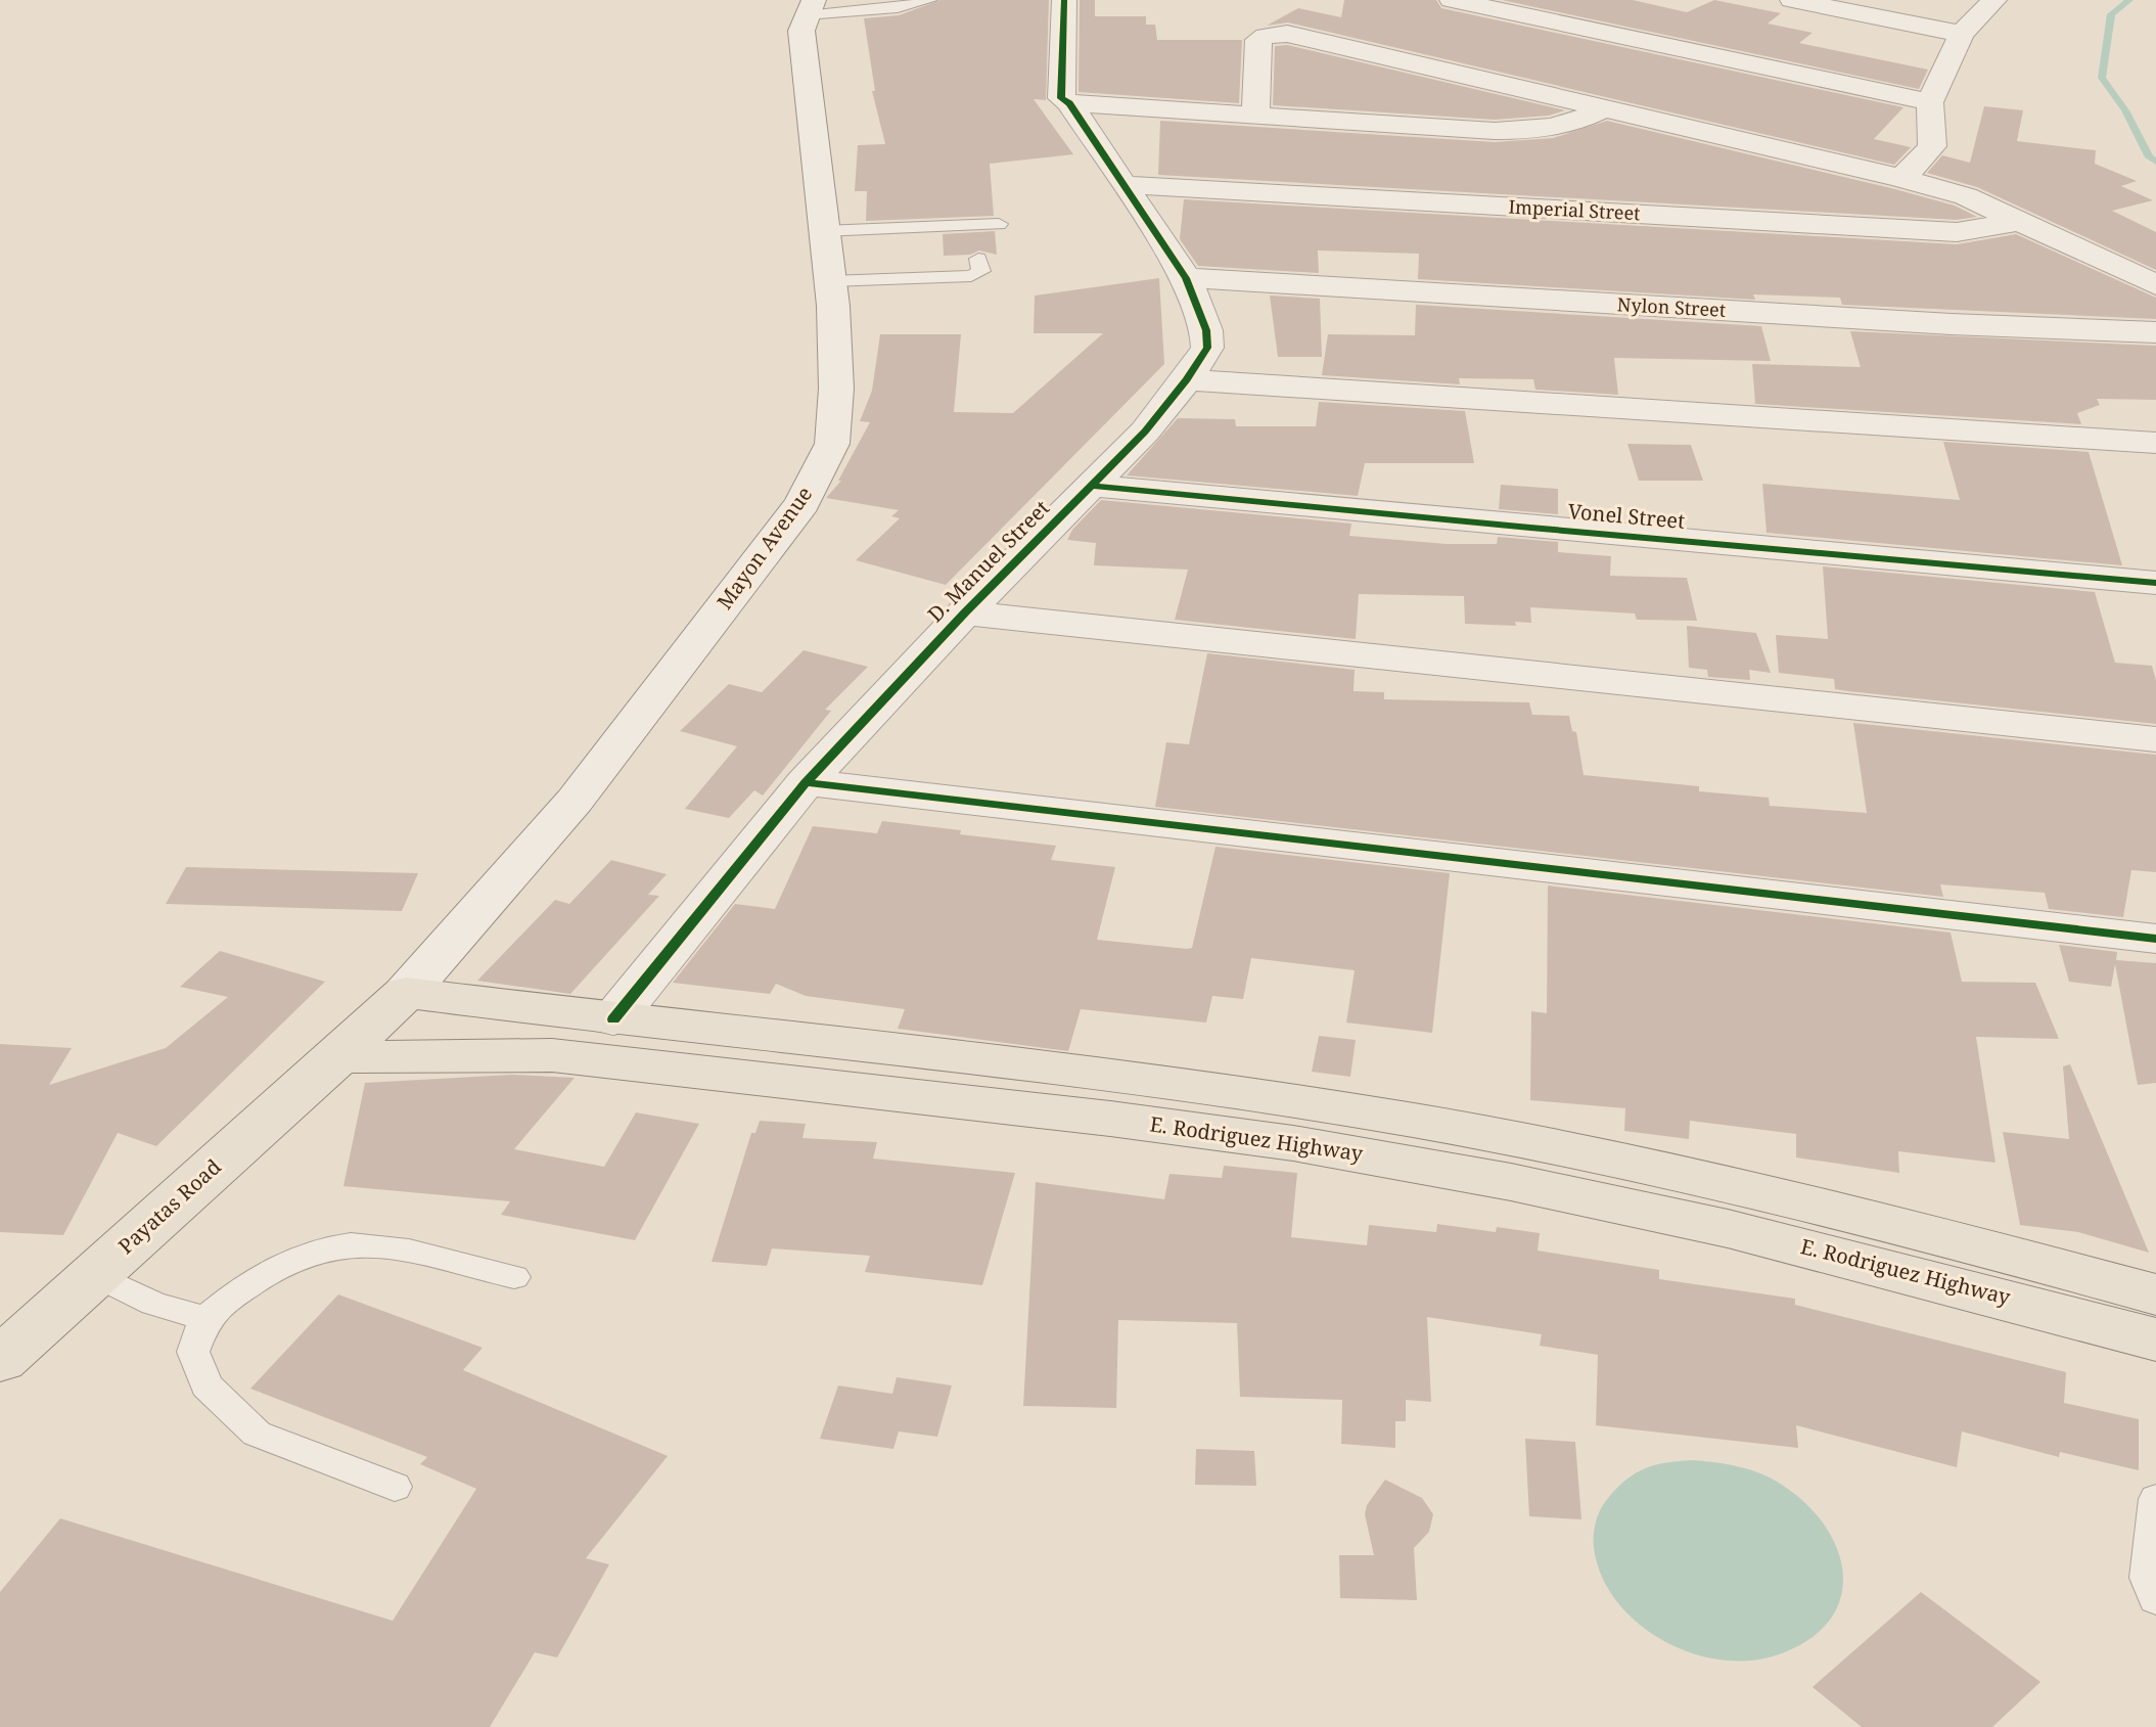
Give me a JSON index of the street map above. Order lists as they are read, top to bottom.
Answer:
{
  "streets": {
    "main road": ["E. Rodriguez Highway", "Payatas Road"],
    "street": [
      "Imperial Street",
      "Nylon Street",
      "Vonel Street",
      "Mayon Avenue",
      "D. Manuel Street"
    ]
  },
  "crossings": [
    ["Imperial Street", "D. Manuel Street"],
    ["Nylon Street", "D. Manuel Street"],
    ["Vonel Street", "D. Manuel Street"],
    ["Mayon Avenue", "E. Rodriguez Highway"],
    ["Mayon Avenue", "Payatas Road"],
    ["D. Manuel Street", "E. Rodriguez Highway"],
    ["E. Rodriguez Highway", "Payatas Road"]
  ]
}
